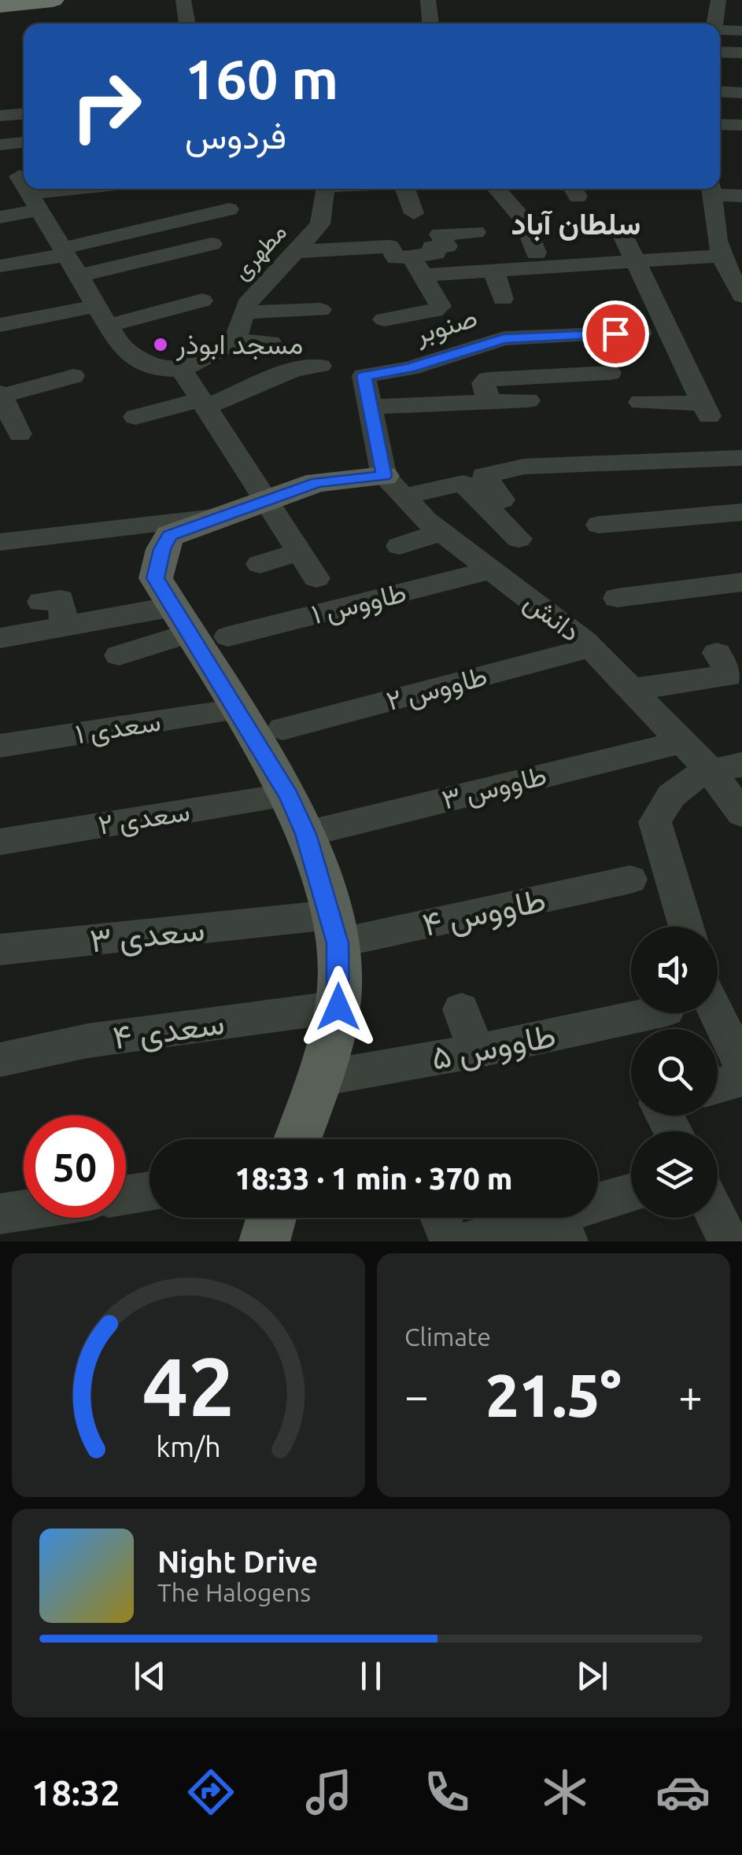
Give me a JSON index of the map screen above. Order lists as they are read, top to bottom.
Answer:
{
  "streets": {
    "street": [
      "مطهری",
      "صنوبر",
      "طاووس ۱",
      "دانش",
      "طاووس ۲",
      "سعدی ۱",
      "طاووس ۳",
      "سعدی ۲",
      "طاووس ۴",
      "سعدی ۳",
      "سعدی ۴",
      "طاووس ۵"
    ]
  },
  "crossings": [
    ["طاووس ۱", "دانش"],
    ["دانش", "طاووس ۲"],
    ["دانش", "طاووس ۳"],
    ["طاووس ۴", "سعدی ۳"]
  ],
  "districts": ["سلطان آباد"],
  "places": ["مسجد ابوذر"],
  "page": {
    "turn": ["160 m", "فردوس"],
    "limit": "50",
    "trip": "18:33 · 1 min · 370 m",
    "tile": "Climate",
    "heat": ["−", "21.5°", "+"],
    "song": ["Night Drive", "The Halogens"],
    "tabs": "18:32",
    "gauge": ["42", "km/h"]
  }
}
